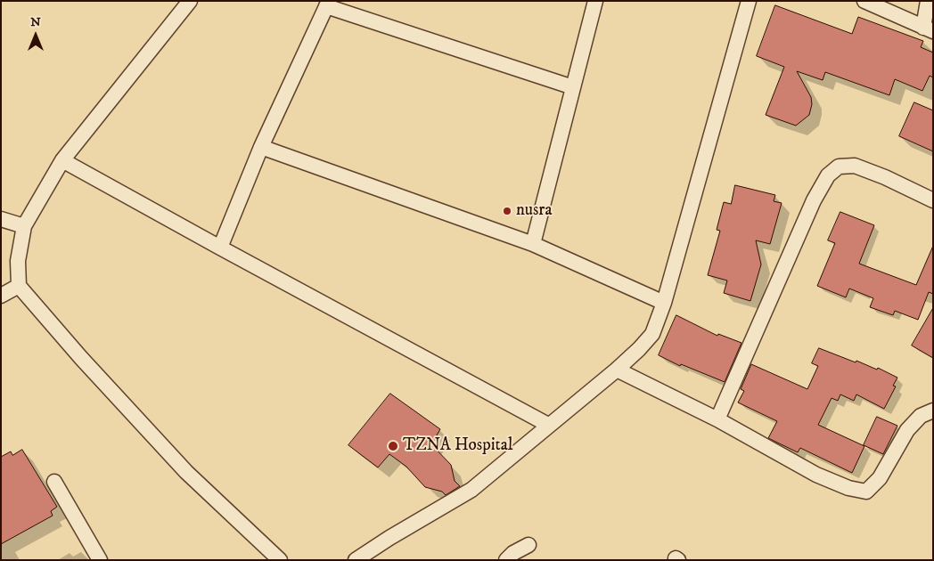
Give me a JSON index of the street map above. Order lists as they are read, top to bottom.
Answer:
{
  "places": ["nusra", "TZNA Hospital"],
  "north": "top"
}
